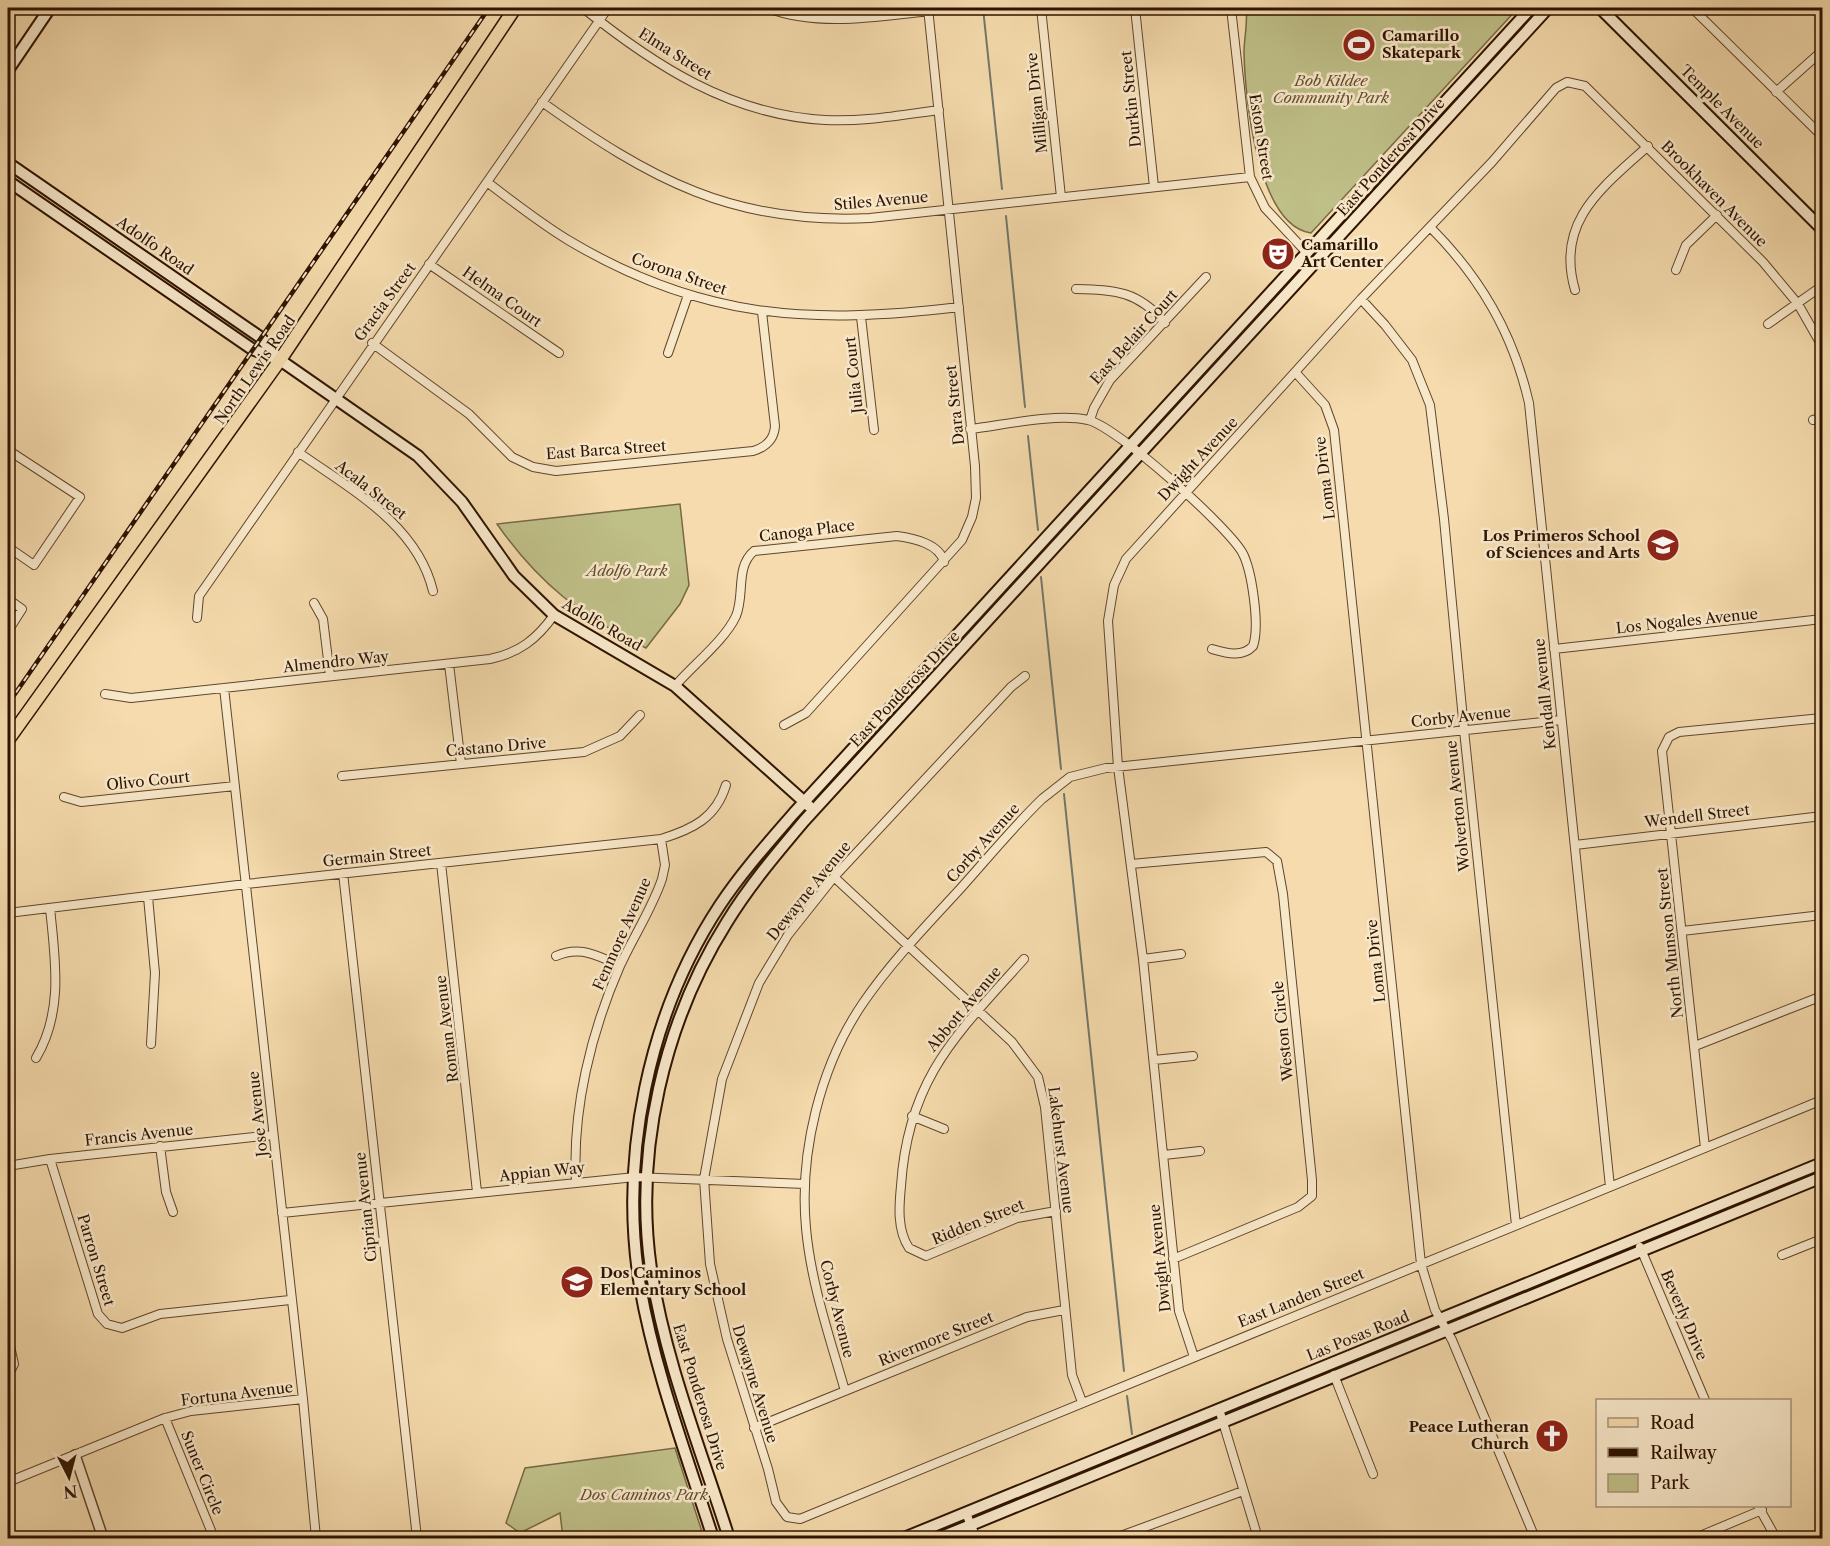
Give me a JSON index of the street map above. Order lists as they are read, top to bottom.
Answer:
{
  "streets": {
    "main road": [
      "Temple Avenue",
      "East Ponderosa Drive",
      "Adolfo Road",
      "North Lewis Road",
      "Las Posas Road"
    ],
    "street": [
      "Elma Street",
      "Durkin Street",
      "Milligan Drive",
      "Eston Street",
      "Brookhaven Avenue",
      "Stiles Avenue",
      "Corona Street",
      "Helma Court",
      "Gracia Street",
      "East Belair Court",
      "Julia Court",
      "Dara Street",
      "East Barca Street",
      "Dwight Avenue",
      "Loma Drive",
      "Acala Street",
      "Canoga Place",
      "Los Nogales Avenue",
      "Almendro Way",
      "Kendall Avenue",
      "Corby Avenue",
      "Castano Drive",
      "Olivo Court",
      "Wolverton Avenue",
      "Wendell Street",
      "Germain Street",
      "Dewayne Avenue",
      "Fenmore Avenue",
      "North Munson Street",
      "Abbott Avenue",
      "Roman Avenue",
      "Weston Circle",
      "Jose Avenue",
      "Francis Avenue",
      "Lakehurst Avenue",
      "Appian Way",
      "Ciprian Avenue",
      "Ridden Street",
      "Parron Street",
      "East Landen Street",
      "Beverly Drive",
      "Rivermore Street",
      "Fortuna Avenue",
      "Suner Circle"
    ]
  },
  "crossings": [
    ["Elma Street", "Gracia Street"],
    ["Elma Street", "Dara Street"],
    ["Durkin Street", "Stiles Avenue"],
    ["Milligan Drive", "Stiles Avenue"],
    ["Eston Street", "East Ponderosa Drive"],
    ["Eston Street", "Stiles Avenue"],
    ["East Ponderosa Drive", "Adolfo Road"],
    ["East Ponderosa Drive", "Appian Way"],
    ["Brookhaven Avenue", "Dwight Avenue"],
    ["Stiles Avenue", "Gracia Street"],
    ["Stiles Avenue", "Dara Street"],
    ["Adolfo Road", "Gracia Street"],
    ["Adolfo Road", "North Lewis Road"],
    ["Adolfo Road", "Canoga Place"],
    ["Adolfo Road", "Almendro Way"],
    ["Corona Street", "Gracia Street"],
    ["Corona Street", "Julia Court"],
    ["Corona Street", "Dara Street"],
    ["Corona Street", "East Barca Street"],
    ["Helma Court", "Gracia Street"],
    ["Gracia Street", "East Barca Street"],
    ["Gracia Street", "Acala Street"],
    ["Dara Street", "Canoga Place"],
    ["Dwight Avenue", "Loma Drive"],
    ["Dwight Avenue", "Kendall Avenue"],
    ["Dwight Avenue", "Corby Avenue"],
    ["Dwight Avenue", "Wolverton Avenue"],
    ["Dwight Avenue", "Weston Circle"],
    ["Dwight Avenue", "East Landen Street"],
    ["Loma Drive", "Corby Avenue"],
    ["Loma Drive", "East Landen Street"],
    ["Loma Drive", "Las Posas Road"],
    ["Los Nogales Avenue", "Kendall Avenue"],
    ["Almendro Way", "Jose Avenue"],
    ["Kendall Avenue", "Corby Avenue"],
    ["Kendall Avenue", "Wendell Street"],
    ["Kendall Avenue", "East Landen Street"],
    ["Corby Avenue", "Wolverton Avenue"],
    ["Corby Avenue", "Lakehurst Avenue"],
    ["Corby Avenue", "Appian Way"],
    ["Corby Avenue", "Rivermore Street"],
    ["Olivo Court", "Jose Avenue"],
    ["Wolverton Avenue", "East Landen Street"],
    ["Wendell Street", "North Munson Street"],
    ["Germain Street", "Fenmore Avenue"],
    ["Germain Street", "Roman Avenue"],
    ["Germain Street", "Jose Avenue"],
    ["Germain Street", "Ciprian Avenue"],
    ["Dewayne Avenue", "Lakehurst Avenue"],
    ["Dewayne Avenue", "Appian Way"],
    ["Dewayne Avenue", "East Landen Street"],
    ["Dewayne Avenue", "Rivermore Street"],
    ["Fenmore Avenue", "Appian Way"],
    ["North Munson Street", "East Landen Street"],
    ["Abbott Avenue", "Lakehurst Avenue"],
    ["Abbott Avenue", "Ridden Street"],
    ["Roman Avenue", "Appian Way"],
    ["Jose Avenue", "Francis Avenue"],
    ["Jose Avenue", "Appian Way"],
    ["Jose Avenue", "Parron Street"],
    ["Jose Avenue", "Fortuna Avenue"],
    ["Francis Avenue", "Parron Street"],
    ["Lakehurst Avenue", "Ridden Street"],
    ["Lakehurst Avenue", "East Landen Street"],
    ["Lakehurst Avenue", "Rivermore Street"],
    ["Appian Way", "Ciprian Avenue"],
    ["Beverly Drive", "Las Posas Road"],
    ["Fortuna Avenue", "Suner Circle"]
  ],
  "parks": ["Bob Kildee Community Park", "Adolfo Park", "Dos Caminos Park"],
  "places": {
    "sports": ["Camarillo Skatepark"],
    "theatre": ["Camarillo Art Center"],
    "school or university": ["Los Primeros School of Sciences and Arts", "Dos Caminos Elementary School"],
    "church": ["Peace Lutheran Church"]
  },
  "legend": ["Road", "Railway", "Park"],
  "north": "bottom"
}
